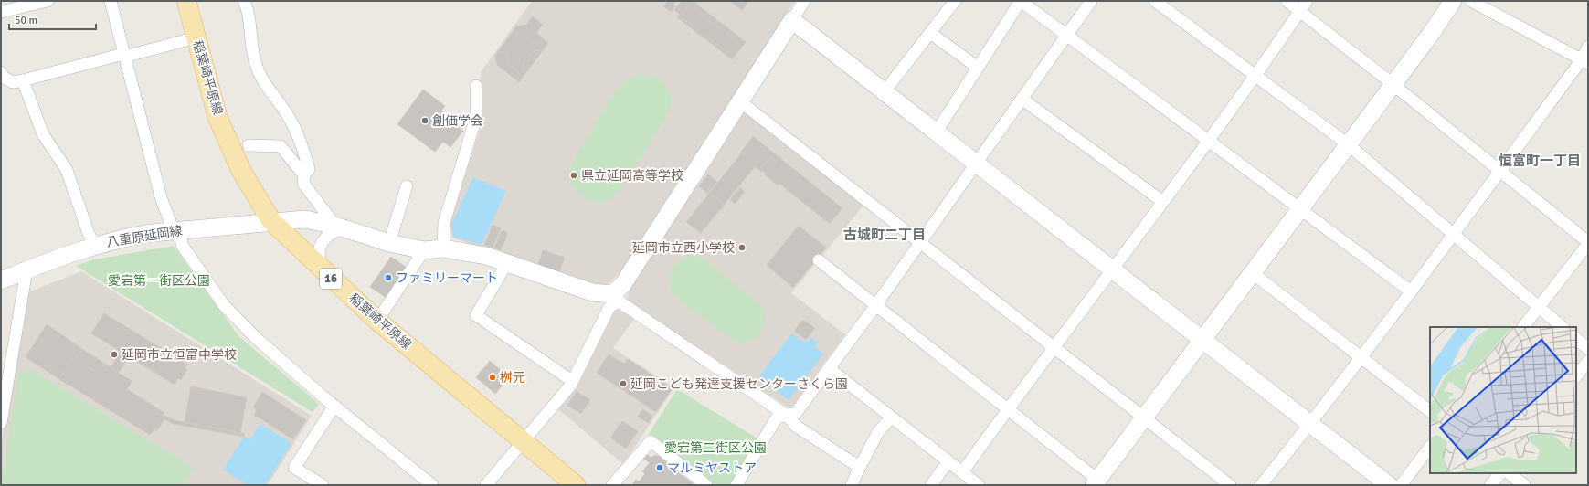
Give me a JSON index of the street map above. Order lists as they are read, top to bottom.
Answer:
{
  "streets": {
    "main road": ["稲葉崎平原線", "16"],
    "street": ["八重原延岡線"]
  },
  "crossings": [
    ["稲葉崎平原線", "八重原延岡線"]
  ],
  "districts": ["恒富町一丁目", "古城町二丁目"],
  "parks": ["愛宕第一街区公園", "愛宕第二街区公園"],
  "places": [
    "創価学会",
    "県立延岡高等学校",
    "延岡市立西小学校",
    "ファミリーマート",
    "延岡市立恒富中学校",
    "桝元",
    "延岡こども発達支援センターさくら園",
    "マルミヤストア"
  ],
  "scale_bar": "50 m"
}
